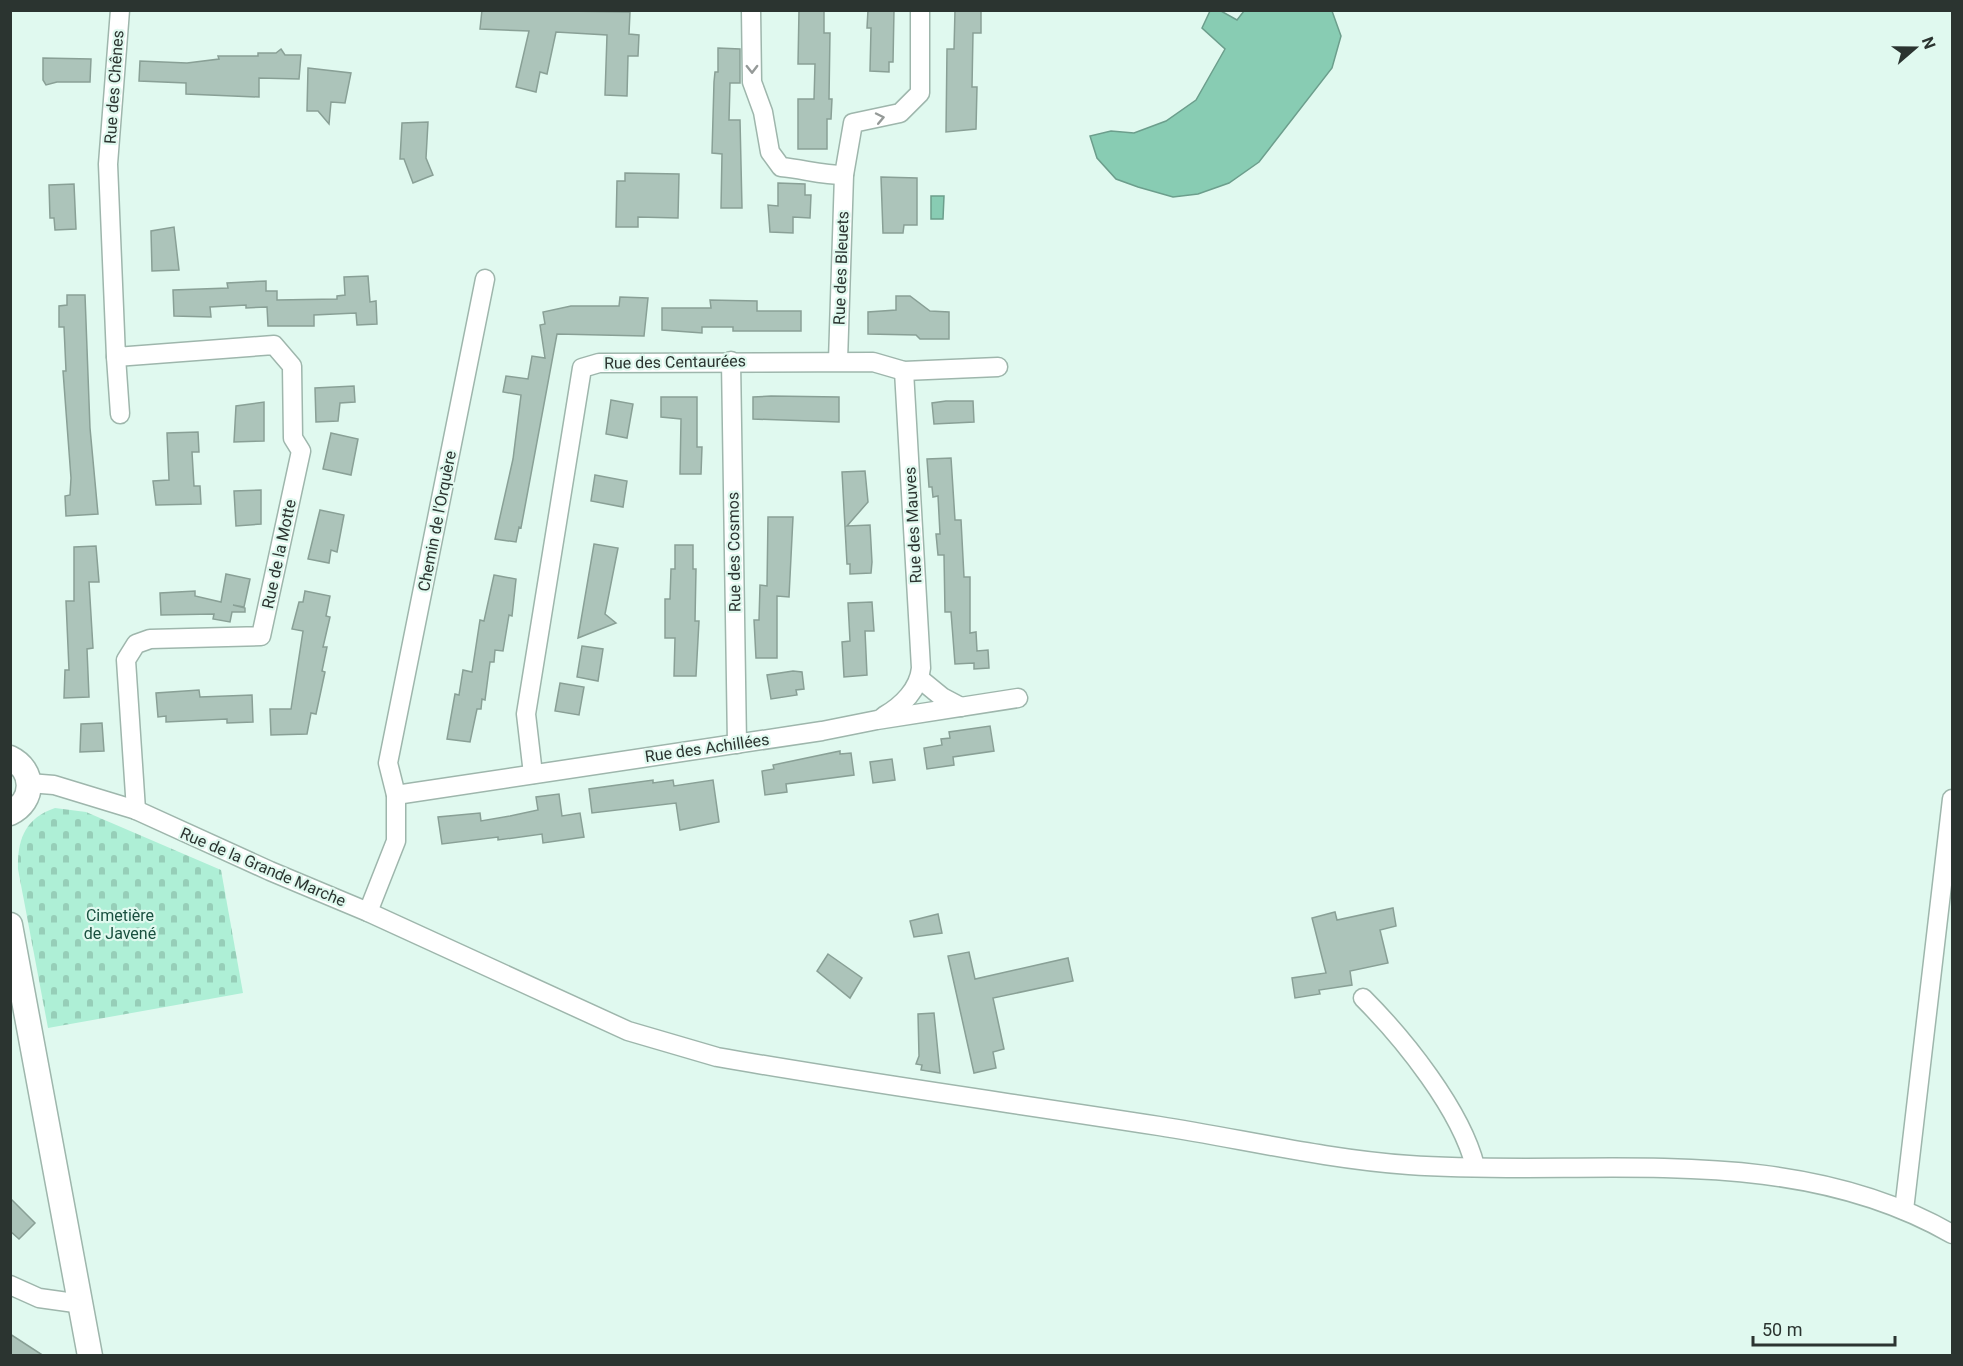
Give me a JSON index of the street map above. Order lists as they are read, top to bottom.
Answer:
{
  "streets": {
    "street": [
      "Rue des Chênes",
      "Rue des Bleuets",
      "Rue des Centaurées",
      "Chemin de l'Orquère",
      "Rue des Mauves",
      "Rue des Cosmos",
      "Rue de la Motte",
      "Rue des Achillées",
      "Rue de la Grande Marche"
    ]
  },
  "crossings": [
    ["Rue des Chênes", "Rue de la Motte"],
    ["Rue des Bleuets", "Rue des Centaurées"],
    ["Rue des Centaurées", "Rue des Mauves"],
    ["Rue des Centaurées", "Rue des Cosmos"],
    ["Rue des Centaurées", "Rue des Achillées"],
    ["Chemin de l'Orquère", "Rue des Achillées"],
    ["Rue des Cosmos", "Rue des Achillées"],
    ["Rue de la Motte", "Rue de la Grande Marche"]
  ],
  "one_way": ["Rue des Bleuets"],
  "parks": ["Cimetière de Javené"],
  "scale_bar": "50 m",
  "north": "right"
}
